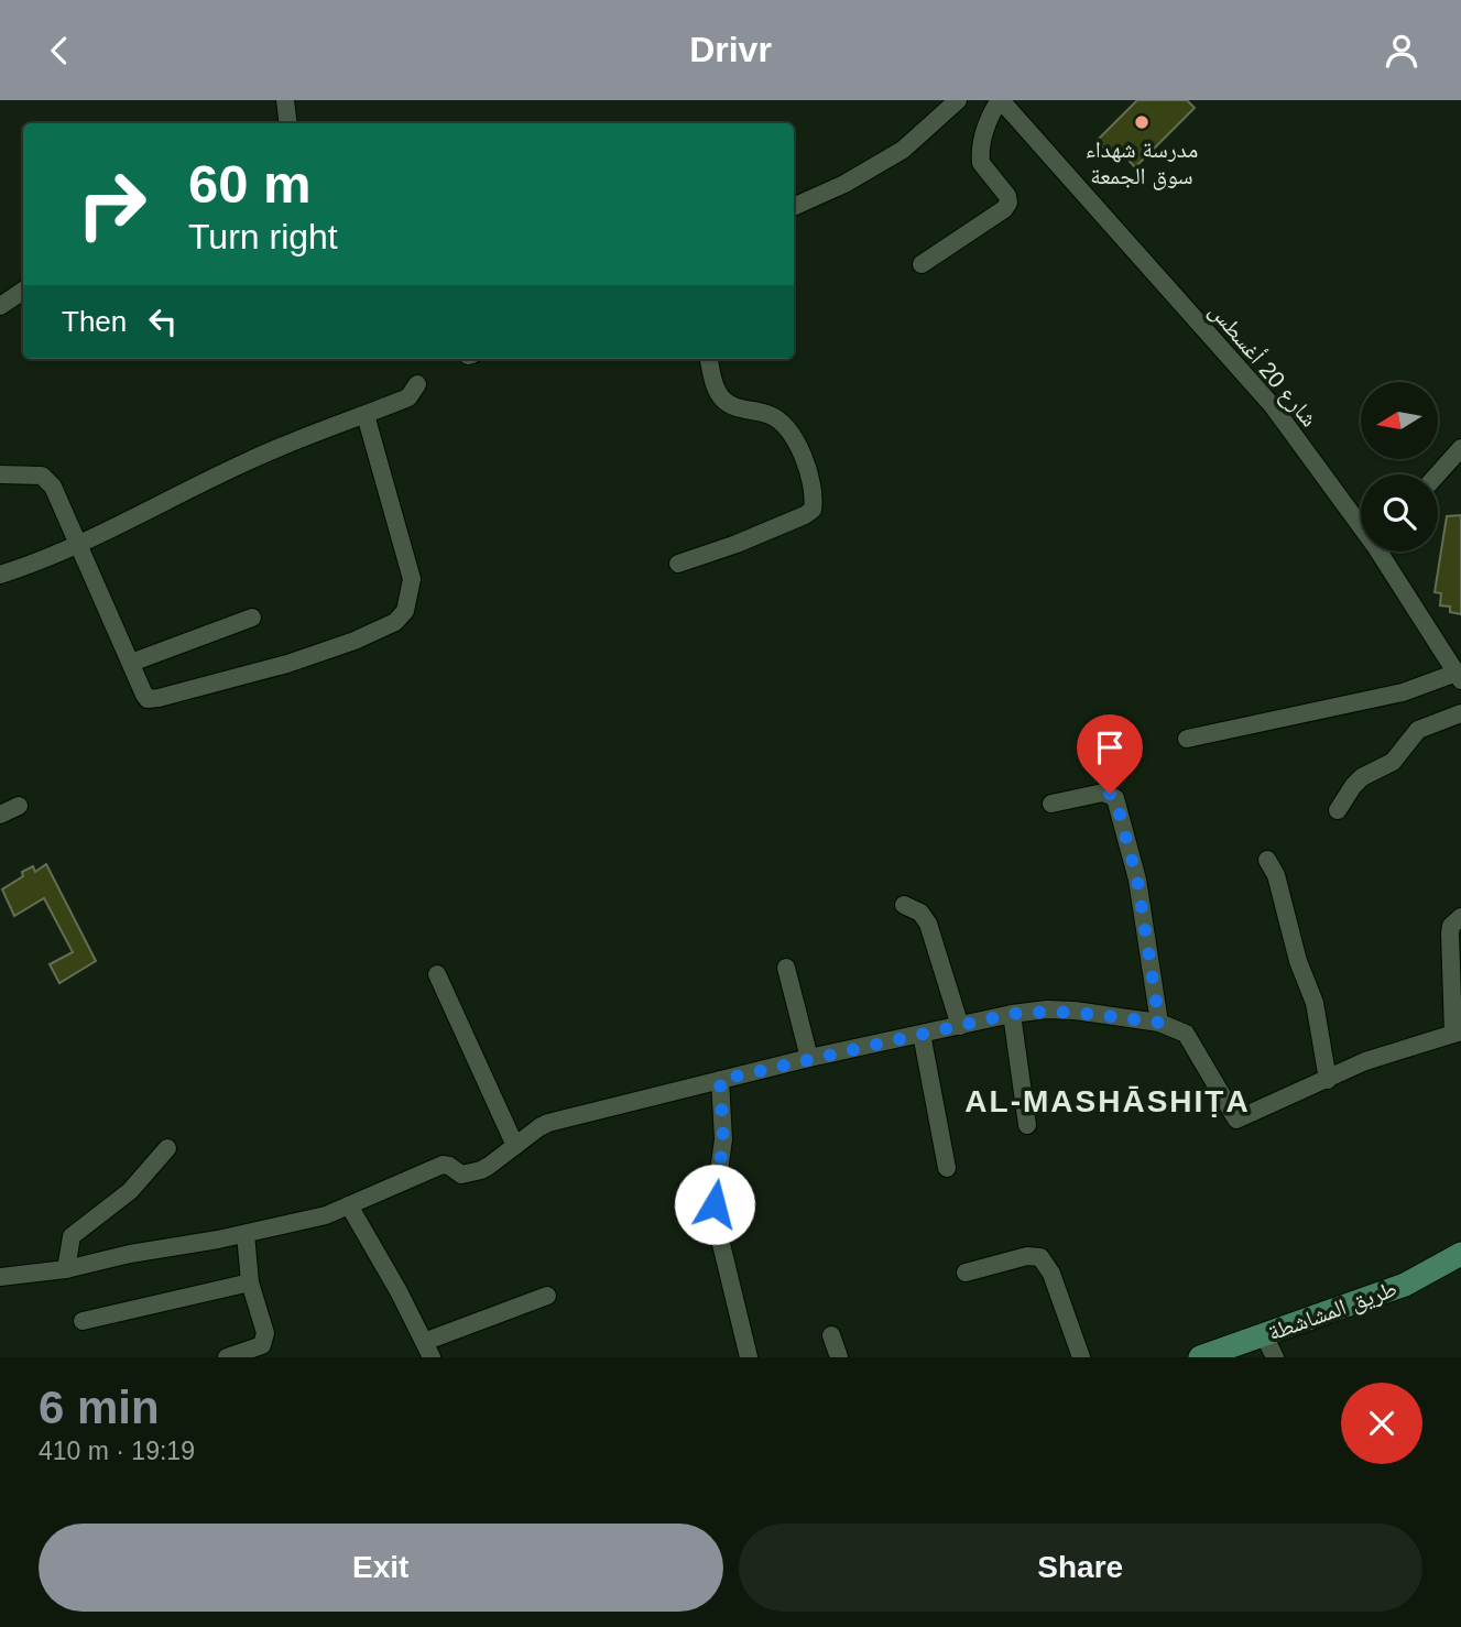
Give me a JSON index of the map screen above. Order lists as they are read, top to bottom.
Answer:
{
  "streets": {
    "main road": ["طريق المشاشطة"],
    "street": ["شارع 20 أغسطس"]
  },
  "districts": ["AL-MASHĀSHIṬA"],
  "places": ["مدرسة شهداء سوق الجمعة"],
  "north": "left",
  "page": {
    "header": "Drivr",
    "turn": ["60 m", "Turn right"],
    "then": "Then",
    "heading": ["6 min", "410 m · 19:19"],
    "buttons": ["Exit", "Share"]
  }
}
